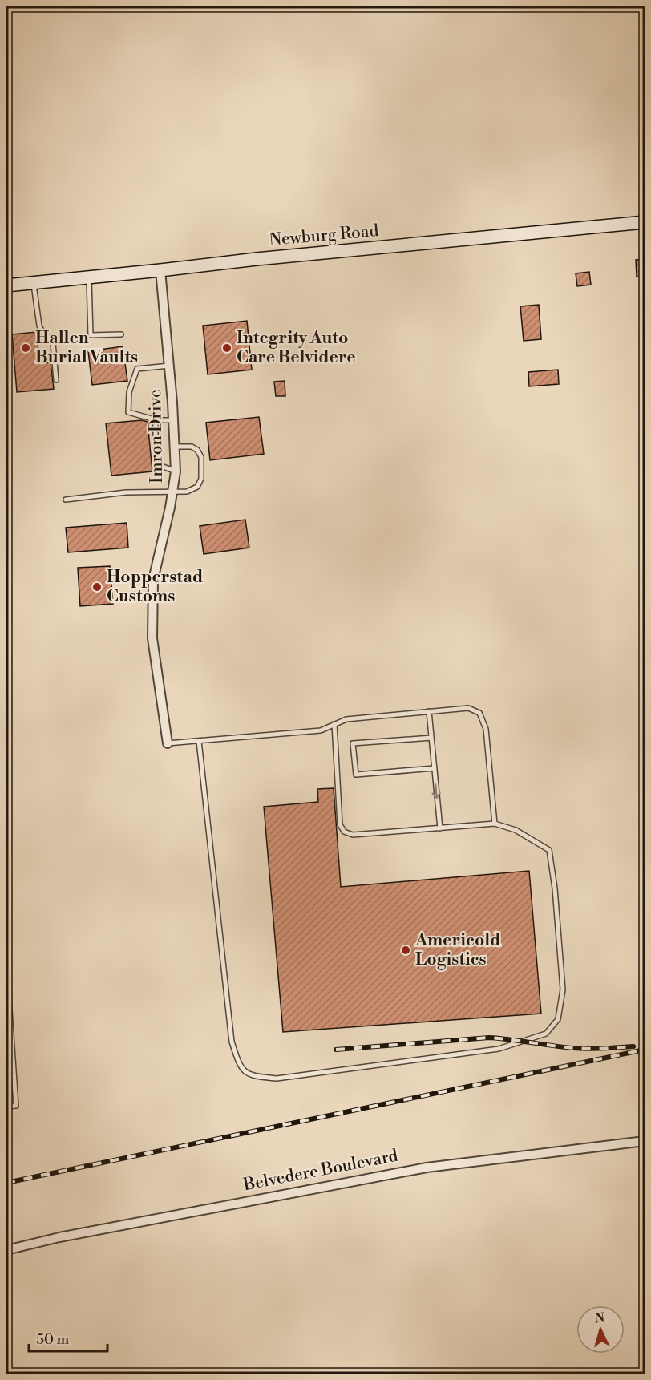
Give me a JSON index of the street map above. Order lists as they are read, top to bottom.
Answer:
{
  "streets": {
    "main road": ["Newburg Road"],
    "street": ["Imron Drive", "Belvedere Boulevard"]
  },
  "crossings": [
    ["Newburg Road", "Imron Drive"]
  ],
  "places": [
    "Hallen Burial Vaults",
    "Integrity Auto Care Belvidere",
    "Hopperstad Customs",
    "Americold Logistics"
  ],
  "scale_bar": "50 m",
  "north": "top"
}
